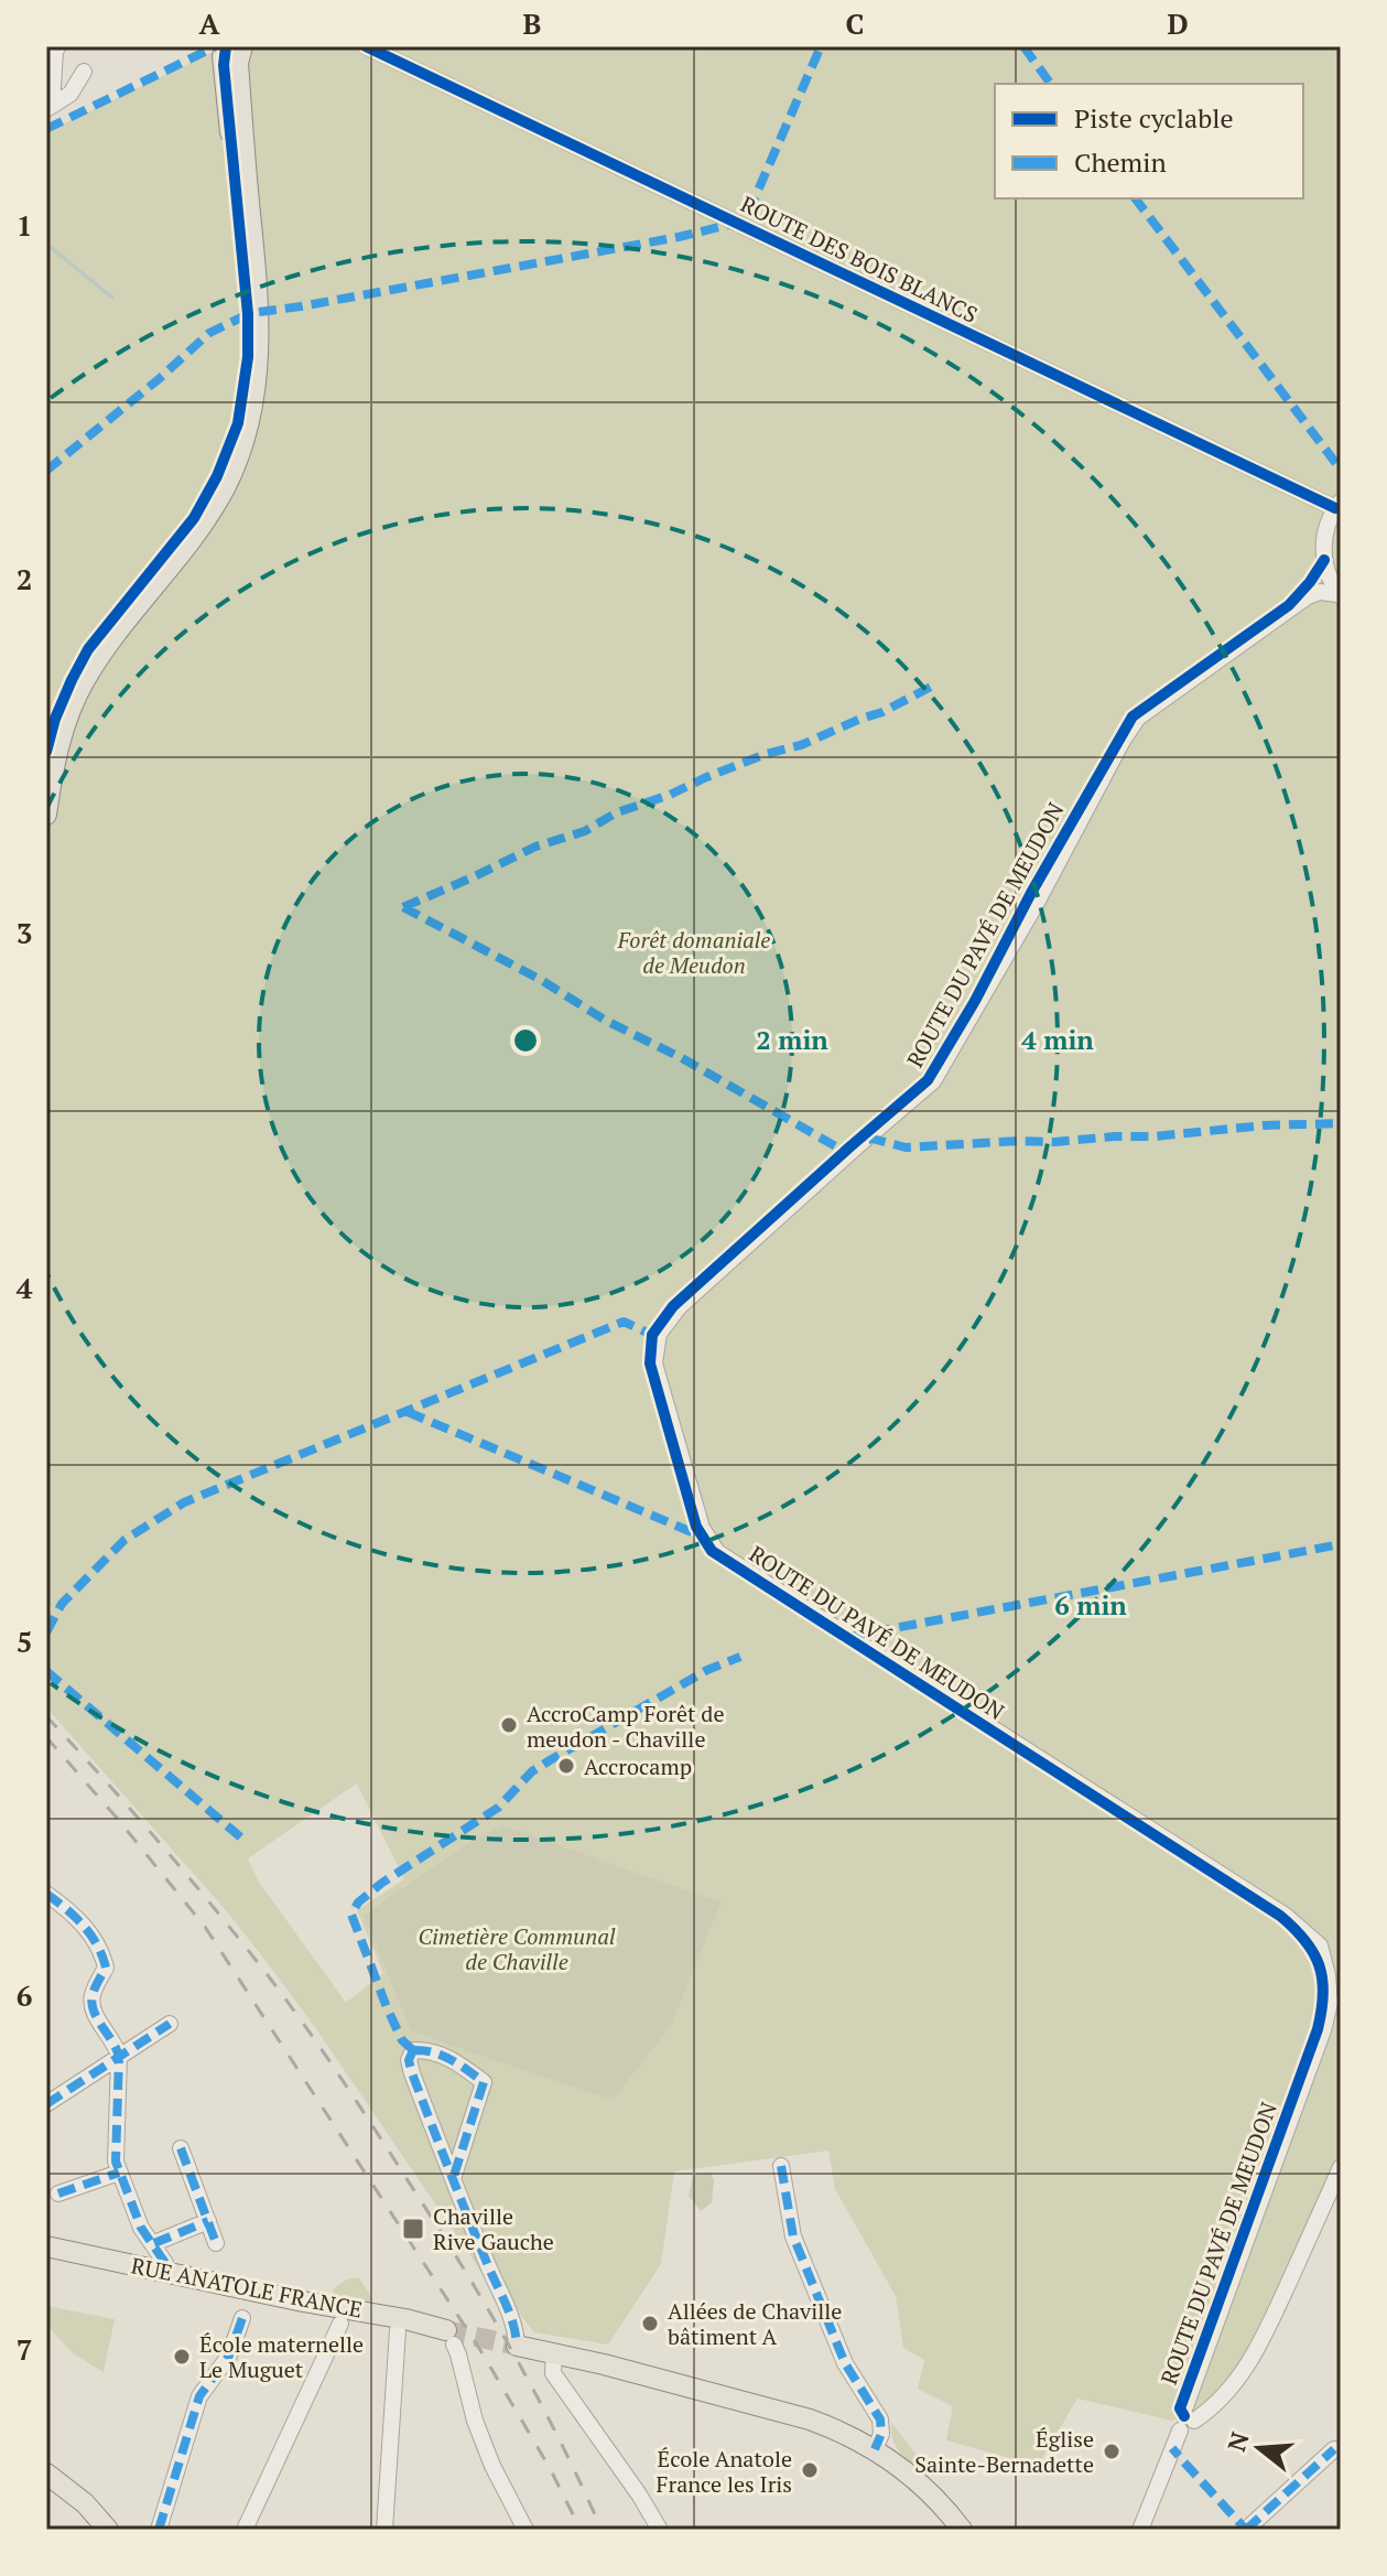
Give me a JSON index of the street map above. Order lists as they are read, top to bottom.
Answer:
{
  "streets": {
    "main road": ["RUE ANATOLE FRANCE"],
    "street": ["ROUTE DES BOIS BLANCS", "ROUTE DU PAVÉ DE MEUDON"]
  },
  "parks": ["Forêt domaniale de Meudon", "Cimetière Communal de Chaville"],
  "places": {
    "other": [
      "AccroCamp Forêt de meudon - Chaville",
      "Accrocamp",
      "Allées de Chaville bâtiment A",
      "École maternelle Le Muguet",
      "Église Sainte-Bernadette",
      "École Anatole France les Iris"
    ],
    "transit": ["Chaville Rive Gauche"]
  },
  "legend": ["Piste cyclable", "Chemin"],
  "north": "left",
  "grid": {
    "columns": [
      "A",
      "B",
      "C",
      "D"
    ],
    "rows": [
      "1",
      "2",
      "3",
      "4",
      "5",
      "6",
      "7"
    ]
  },
  "rings": ["2 min", "4 min", "6 min"]
}
